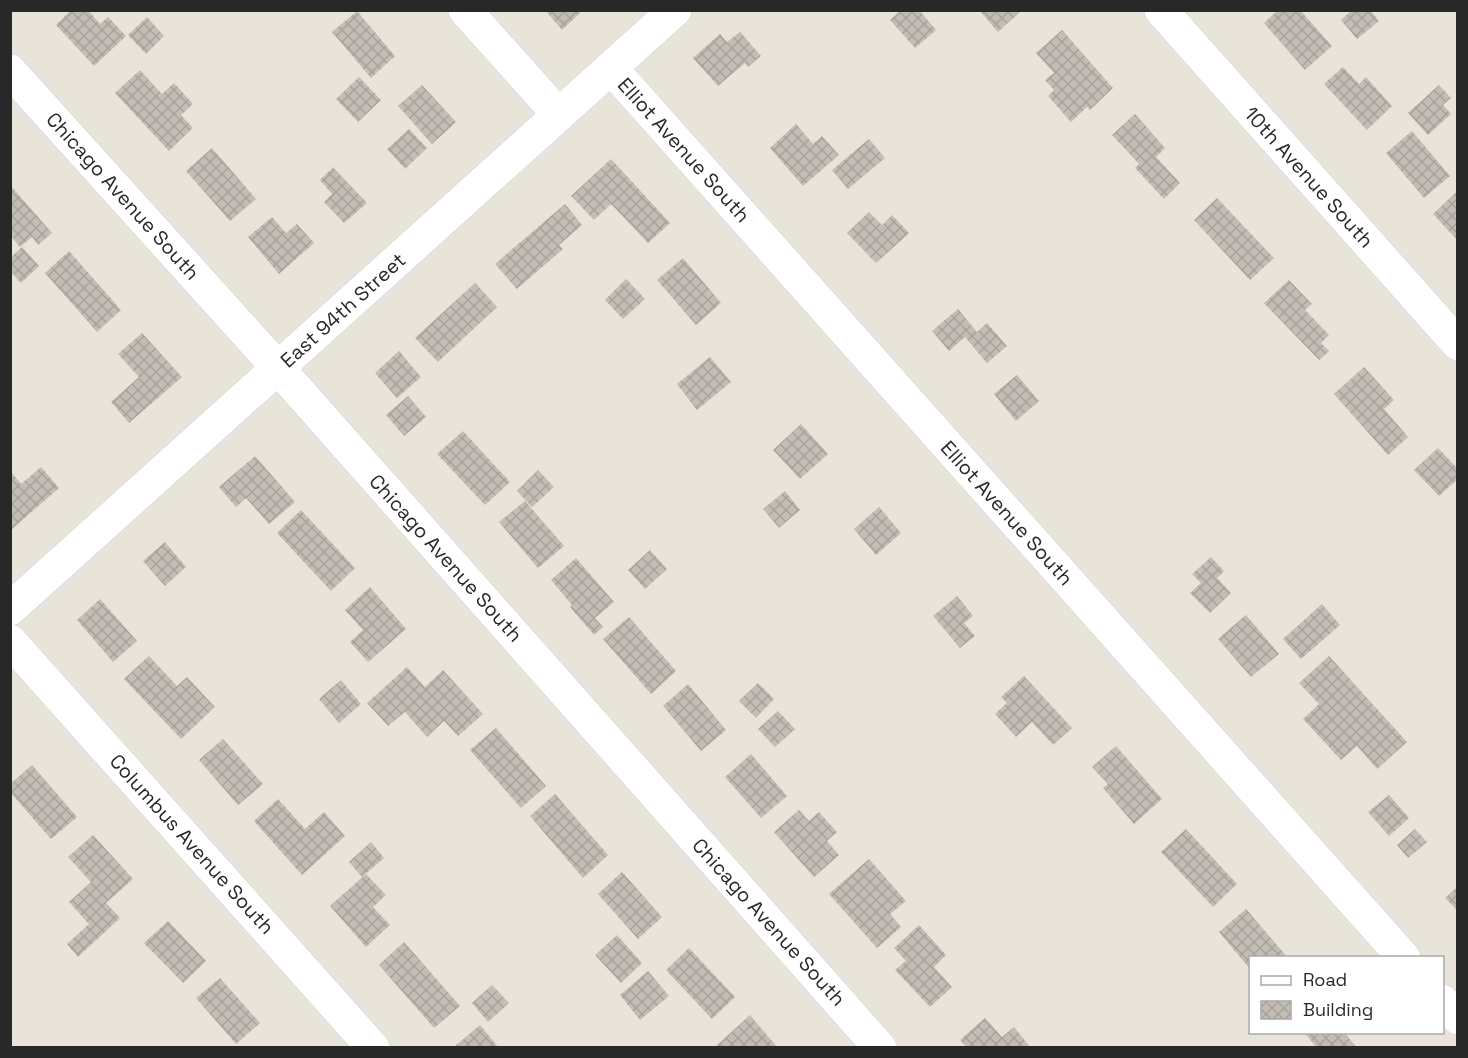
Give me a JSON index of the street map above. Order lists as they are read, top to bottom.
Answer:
{
  "streets": {
    "street": [
      "Elliot Avenue South",
      "10th Avenue South",
      "Chicago Avenue South",
      "East 94th Street",
      "Columbus Avenue South"
    ]
  },
  "crossings": [
    ["Elliot Avenue South", "East 94th Street"],
    ["Chicago Avenue South", "East 94th Street"]
  ],
  "legend": ["Road", "Building"]
}
